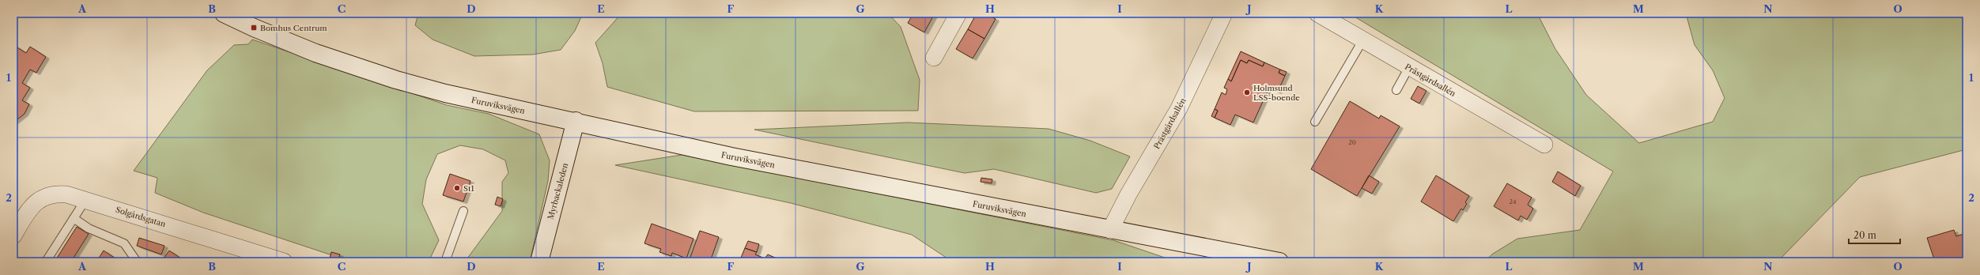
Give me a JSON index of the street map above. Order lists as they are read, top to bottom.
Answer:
{
  "streets": {
    "main road": ["Furuviksvägen", "Myrbackaleden"],
    "street": ["Prästgårdsallén", "Solgårdsgatan"]
  },
  "crossings": [
    ["Prästgårdsallén", "Furuviksvägen"],
    ["Furuviksvägen", "Myrbackaleden"]
  ],
  "places": {
    "transit": ["Bomhus Centrum"],
    "other": ["Holmsund LSS-boende", "St1"]
  },
  "house_numbers": ["20", "24"],
  "scale_bar": "20 m",
  "grid": {
    "columns": [
      "A",
      "B",
      "C",
      "D",
      "E",
      "F",
      "G",
      "H",
      "I",
      "J",
      "K",
      "L",
      "M",
      "N",
      "O"
    ],
    "rows": ["1", "2"]
  }
}
